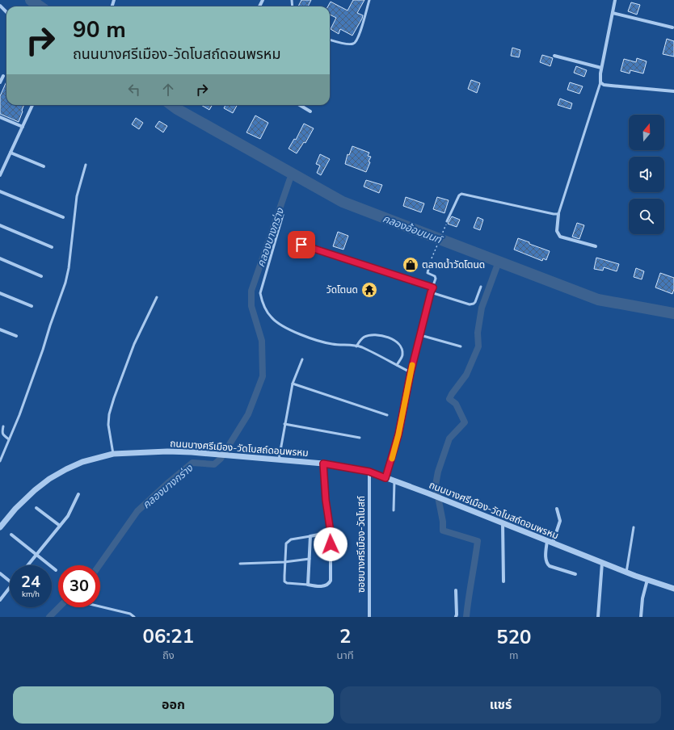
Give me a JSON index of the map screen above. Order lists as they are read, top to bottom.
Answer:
{
  "streets": {
    "street": ["ถนนบางศรีเมือง-วัดโบสถ์ดอนพรหม", "ซอยบางศรีเมือง-วัดโบสถ์"]
  },
  "crossings": [
    ["ถนนบางศรีเมือง-วัดโบสถ์ดอนพรหม", "ซอยบางศรีเมือง-วัดโบสถ์"]
  ],
  "water": ["คลองอ้อมนนท์", "คลองบางกร่าง"],
  "places": {
    "shop": ["ตลาดน้ำวัดโตนด"],
    "temple": ["วัดโตนด"]
  },
  "north": "top",
  "page": {
    "turn": ["90 m", "ถนนบางศรีเมือง-วัดโบสถ์ดอนพรหม"],
    "speed": "24 km/h",
    "limit": "30",
    "eta": [
      "06:21",
      "ถึง",
      "2",
      "นาที",
      "520",
      "m"
    ],
    "buttons": ["ออก", "แชร์"]
  }
}
